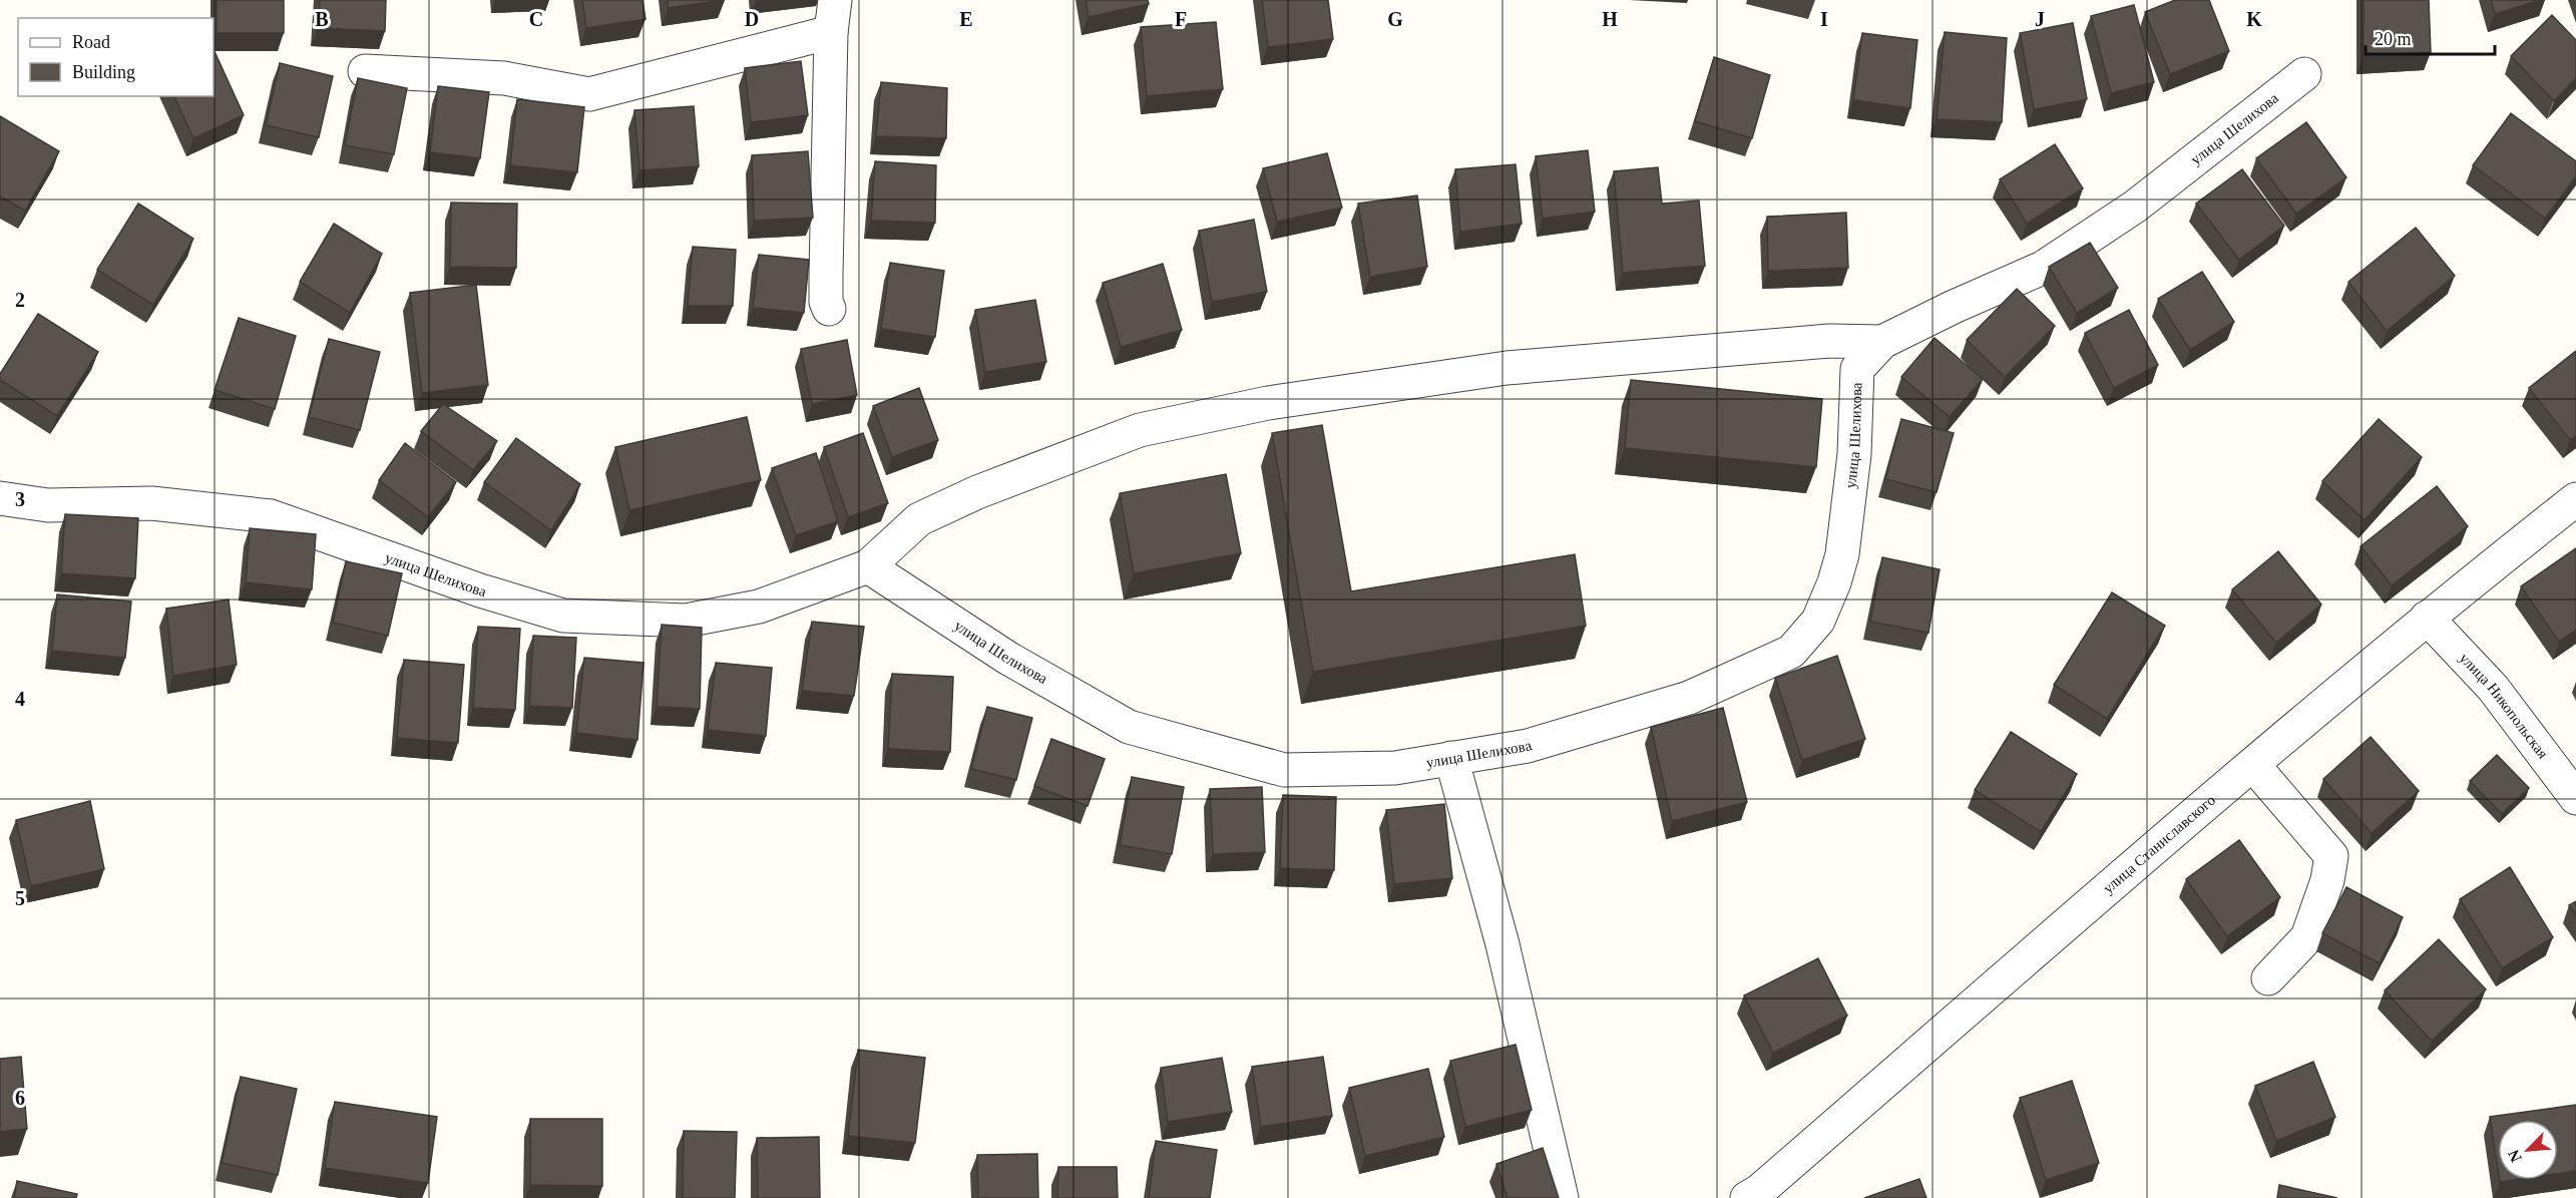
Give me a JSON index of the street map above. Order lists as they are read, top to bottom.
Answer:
{
  "streets": {
    "street": ["улица Шелихова", "улица Никопольская", "улица Станиславского"]
  },
  "crossings": [
    ["улица Никопольская", "улица Станиславского"]
  ],
  "legend": ["Road", "Building"],
  "scale_bar": "20 m",
  "north": "bottom left",
  "grid": {
    "columns": [
      "B",
      "C",
      "D",
      "E",
      "F",
      "G",
      "H",
      "I",
      "J",
      "K"
    ],
    "rows": [
      "2",
      "3",
      "4",
      "5",
      "6"
    ]
  }
}
